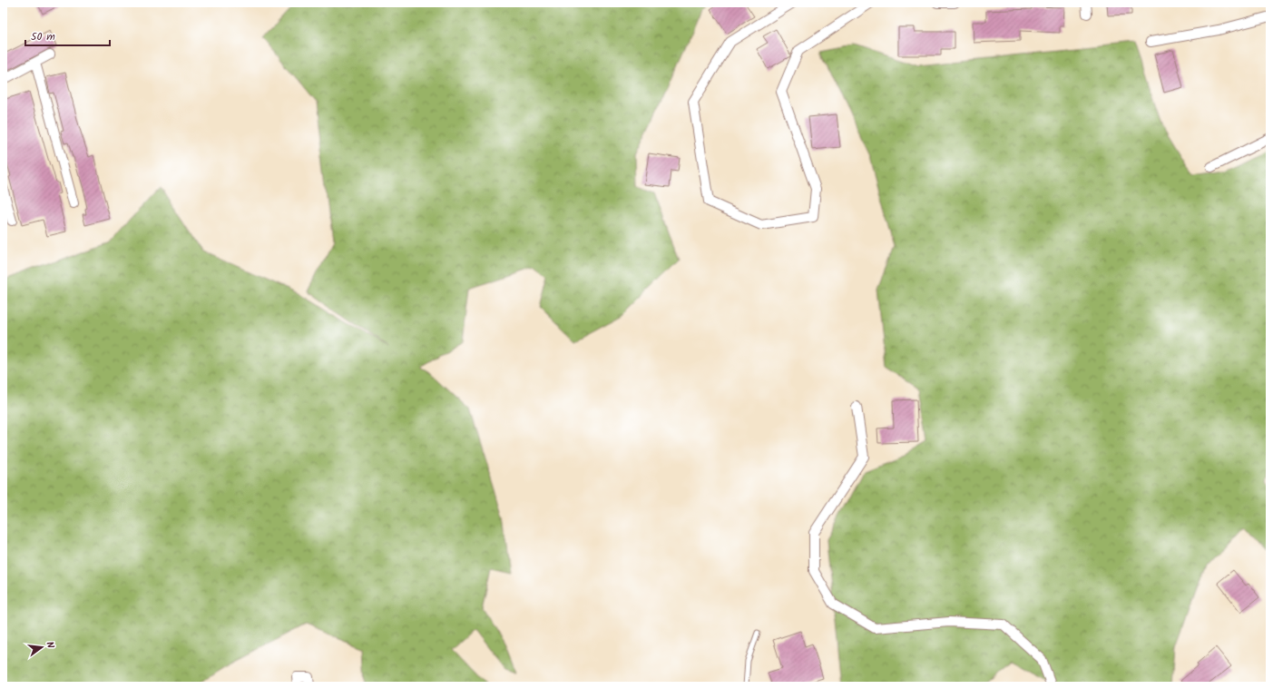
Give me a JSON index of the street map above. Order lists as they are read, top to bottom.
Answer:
{
  "scale_bar": "50 m",
  "north": "right"
}
